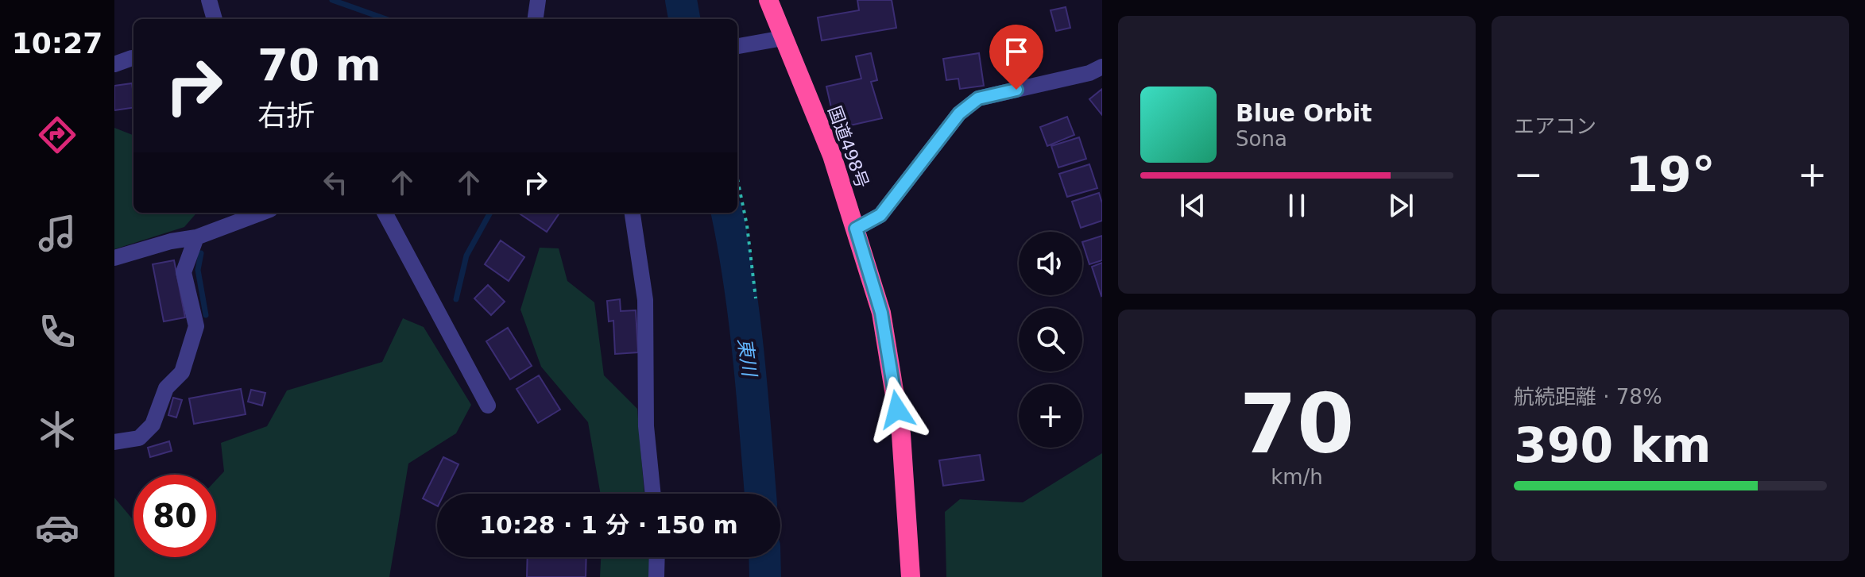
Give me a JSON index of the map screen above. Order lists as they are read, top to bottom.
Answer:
{
  "streets": {
    "highway": ["国道498号"]
  },
  "water": ["東川"],
  "page": {
    "tabs": "10:27",
    "tile": [
      "エアコン",
      ["70", "km/h"],
      ["航続距離 · 78%", "390 km"]
    ],
    "turn": ["70 m", "右折"],
    "song": ["Blue Orbit", "Sona"],
    "heat": ["−", "19°", "+"],
    "map_buttons": "+",
    "limit": "80",
    "trip": "10:28 · 1 分 · 150 m"
  }
}
